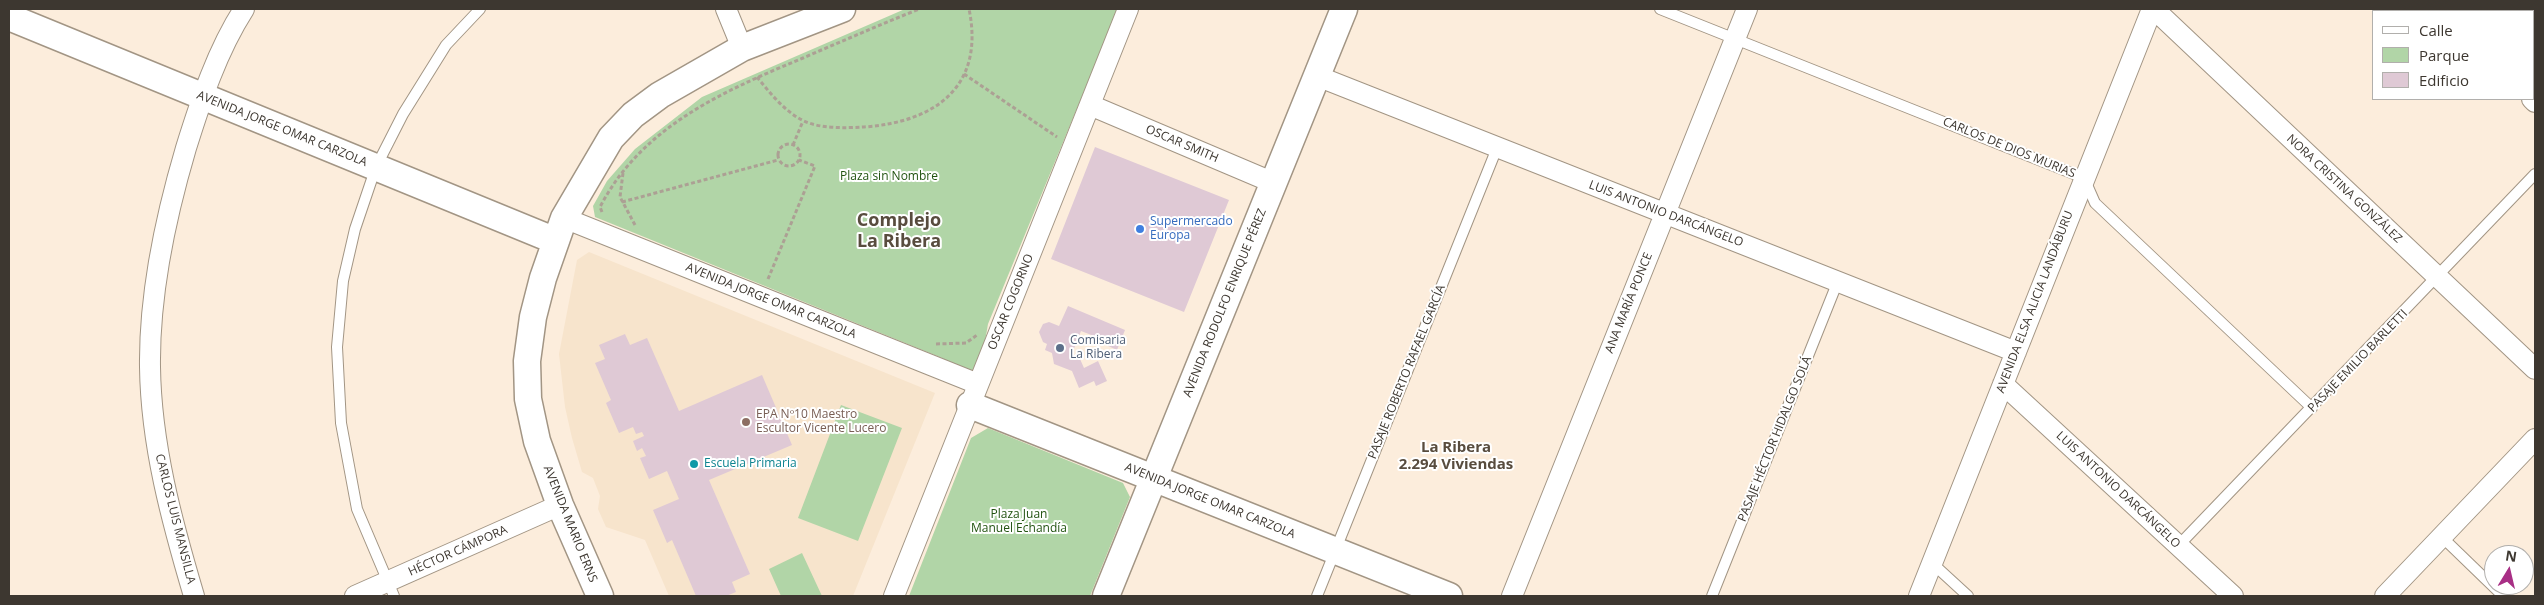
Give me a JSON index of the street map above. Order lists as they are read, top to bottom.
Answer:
{
  "streets": {
    "street": [
      "AVENIDA JORGE OMAR CARZOLA",
      "OSCAR SMITH",
      "NORA CRISTINA GONZÁLEZ",
      "LUIS ANTONIO DARCÁNGELO",
      "OSCAR COGORNO",
      "AVENIDA ELSA ALICIA LANDÁBURU",
      "AVENIDA RODOLFO ENRIQUE PÉREZ",
      "ANA MARÍA PONCE",
      "CARLOS LUIS MANSILLA",
      "AVENIDA MARIO ERNS",
      "HÉCTOR CÁMPORA"
    ],
    "lane": [
      "CARLOS DE DIOS MURIAS",
      "PASAJE EMILIO BARLETTI",
      "PASAJE ROBERTO RAFAEL GARCÍA",
      "PASAJE HÉCTOR HIDALGO SOLÁ"
    ]
  },
  "crossings": [
    ["AVENIDA JORGE OMAR CARZOLA", "OSCAR COGORNO"],
    ["AVENIDA JORGE OMAR CARZOLA", "AVENIDA RODOLFO ENRIQUE PÉREZ"],
    ["AVENIDA JORGE OMAR CARZOLA", "PASAJE ROBERTO RAFAEL GARCÍA"],
    ["AVENIDA JORGE OMAR CARZOLA", "CARLOS LUIS MANSILLA"],
    ["AVENIDA JORGE OMAR CARZOLA", "AVENIDA MARIO ERNS"],
    ["OSCAR SMITH", "OSCAR COGORNO"],
    ["OSCAR SMITH", "AVENIDA RODOLFO ENRIQUE PÉREZ"],
    ["CARLOS DE DIOS MURIAS", "AVENIDA ELSA ALICIA LANDÁBURU"],
    ["CARLOS DE DIOS MURIAS", "ANA MARÍA PONCE"],
    ["CARLOS DE DIOS MURIAS", "PASAJE EMILIO BARLETTI"],
    ["NORA CRISTINA GONZÁLEZ", "AVENIDA ELSA ALICIA LANDÁBURU"],
    ["NORA CRISTINA GONZÁLEZ", "PASAJE EMILIO BARLETTI"],
    ["LUIS ANTONIO DARCÁNGELO", "AVENIDA ELSA ALICIA LANDÁBURU"],
    ["LUIS ANTONIO DARCÁNGELO", "AVENIDA RODOLFO ENRIQUE PÉREZ"],
    ["LUIS ANTONIO DARCÁNGELO", "ANA MARÍA PONCE"],
    ["LUIS ANTONIO DARCÁNGELO", "PASAJE EMILIO BARLETTI"],
    ["LUIS ANTONIO DARCÁNGELO", "PASAJE ROBERTO RAFAEL GARCÍA"],
    ["LUIS ANTONIO DARCÁNGELO", "PASAJE HÉCTOR HIDALGO SOLÁ"],
    ["AVENIDA MARIO ERNS", "HÉCTOR CÁMPORA"]
  ],
  "districts": ["Complejo La Ribera", "La Ribera 2.294 Viviendas"],
  "parks": ["Plaza sin Nombre", "Plaza Juan Manuel Echandía"],
  "places": [
    "Supermercado Europa",
    "Comisaria La Ribera",
    "EPA Nº10 Maestro Escultor Vicente Lucero",
    "Escuela Primaria"
  ],
  "legend": ["Calle", "Parque", "Edificio"],
  "north": "top"
}
